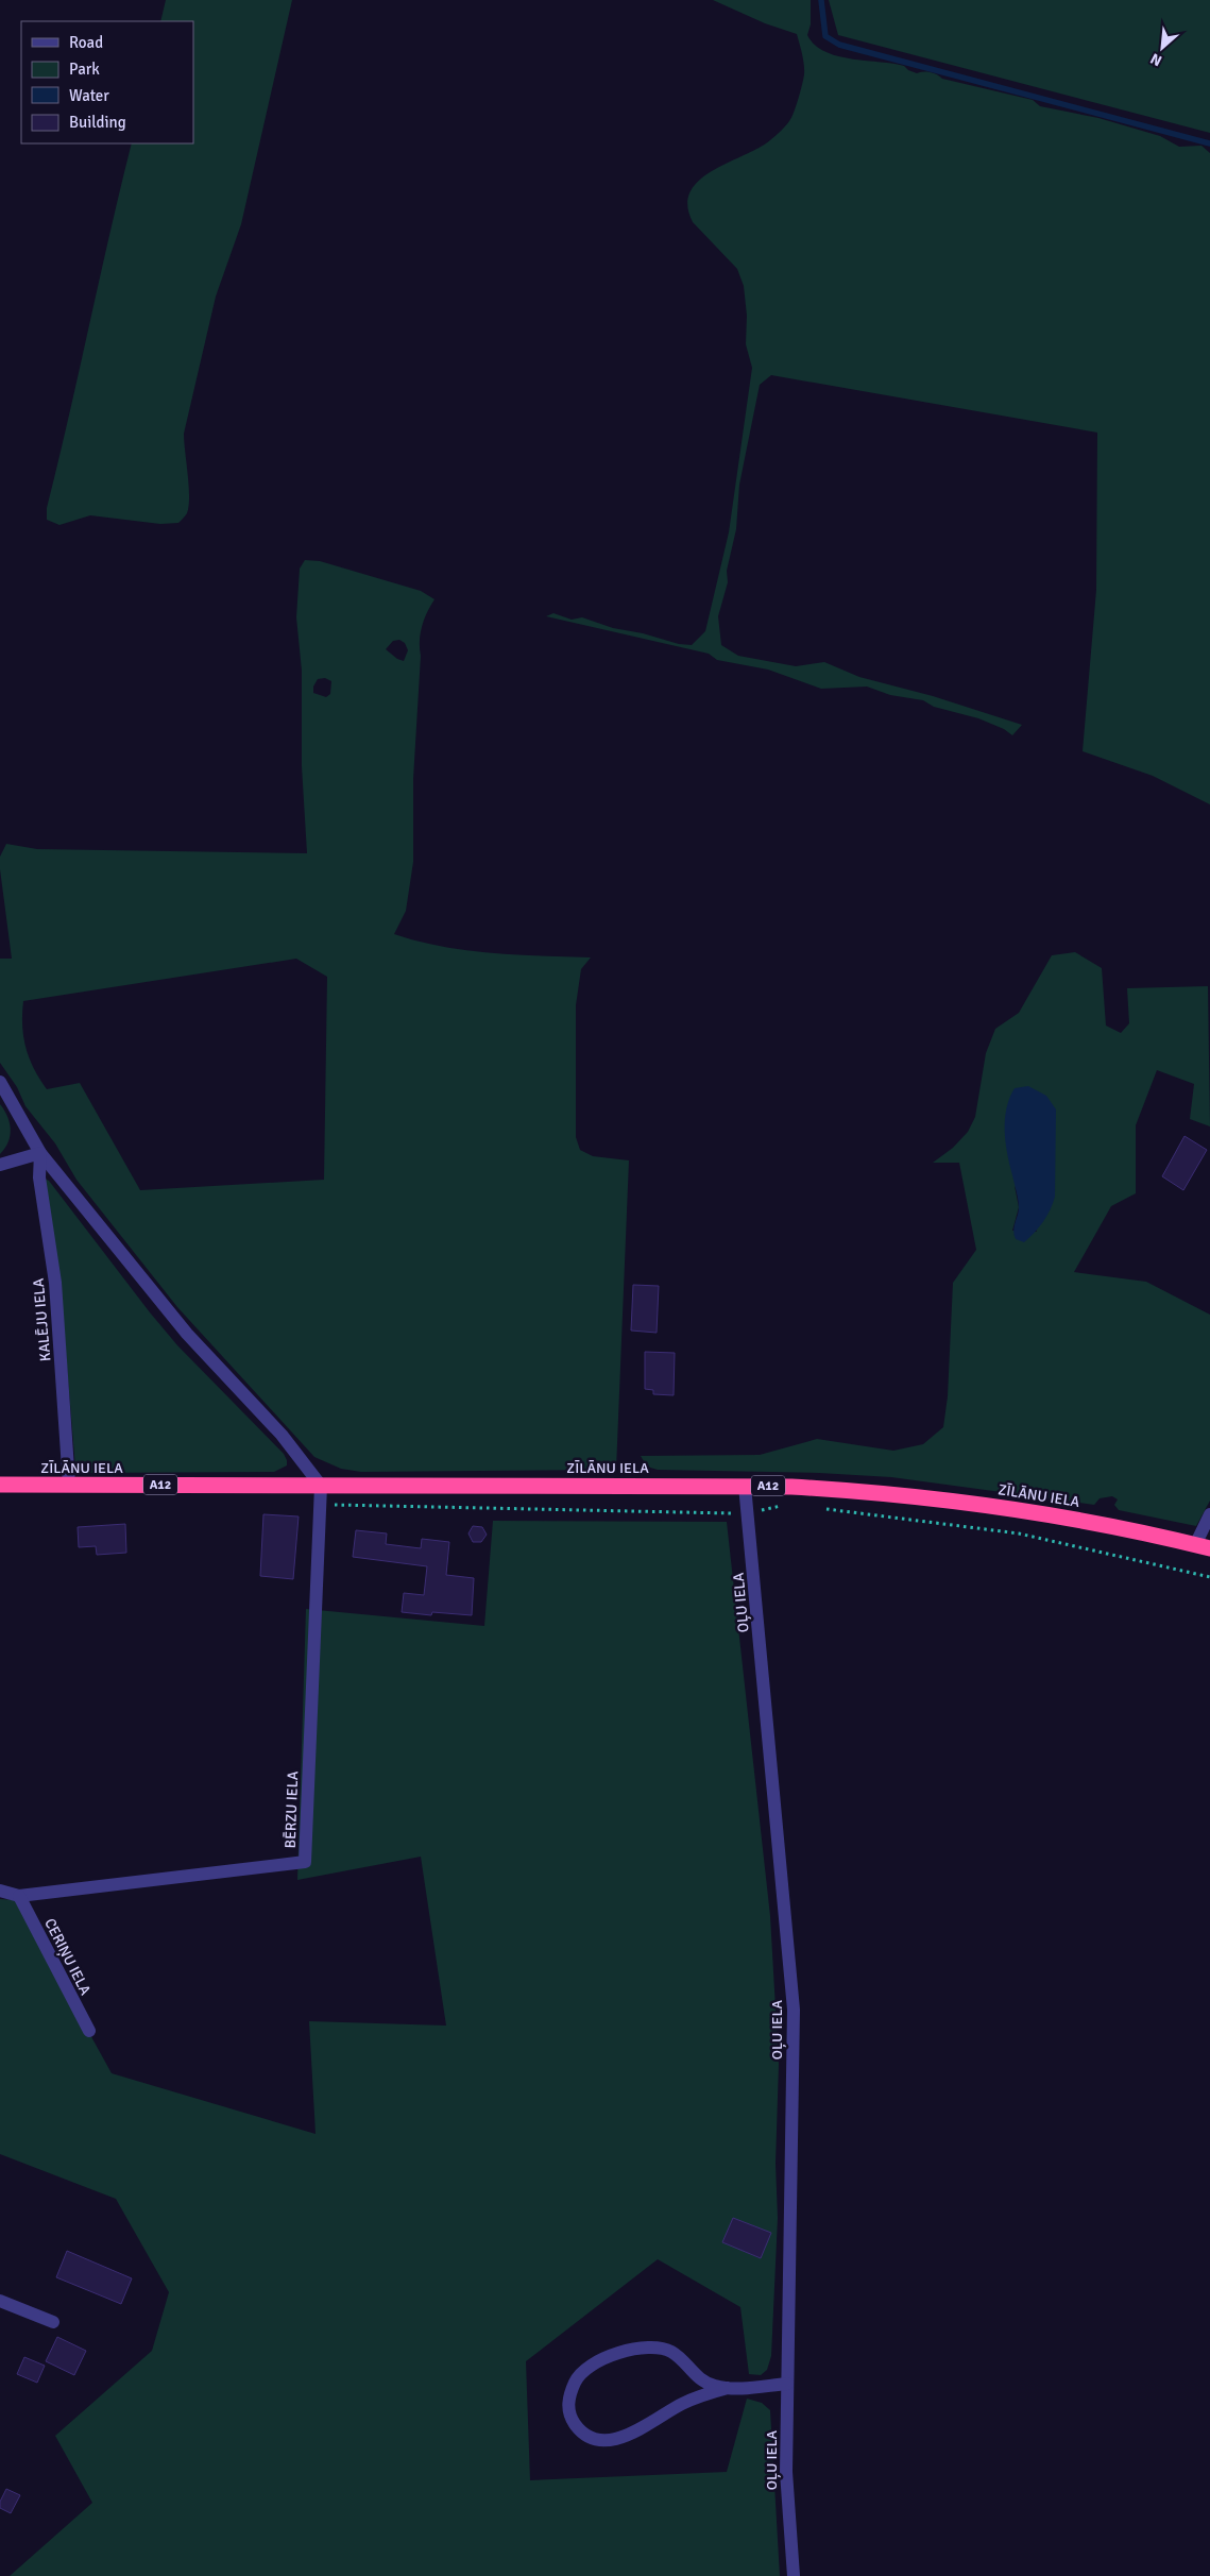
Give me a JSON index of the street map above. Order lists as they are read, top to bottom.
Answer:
{
  "streets": {
    "highway": ["ZĪLĀNU IELA", "A12"],
    "street": [
      "KALĒJU IELA",
      "OĻU IELA",
      "BĒRZU IELA",
      "CERIŅU IELA"
    ]
  },
  "crossings": [
    ["KALĒJU IELA", "ZĪLĀNU IELA"],
    ["ZĪLĀNU IELA", "OĻU IELA"],
    ["ZĪLĀNU IELA", "BĒRZU IELA"],
    ["BĒRZU IELA", "CERIŅU IELA"]
  ],
  "legend": [
    "Road",
    "Park",
    "Water",
    "Building"
  ],
  "north": "bottom left"
}
